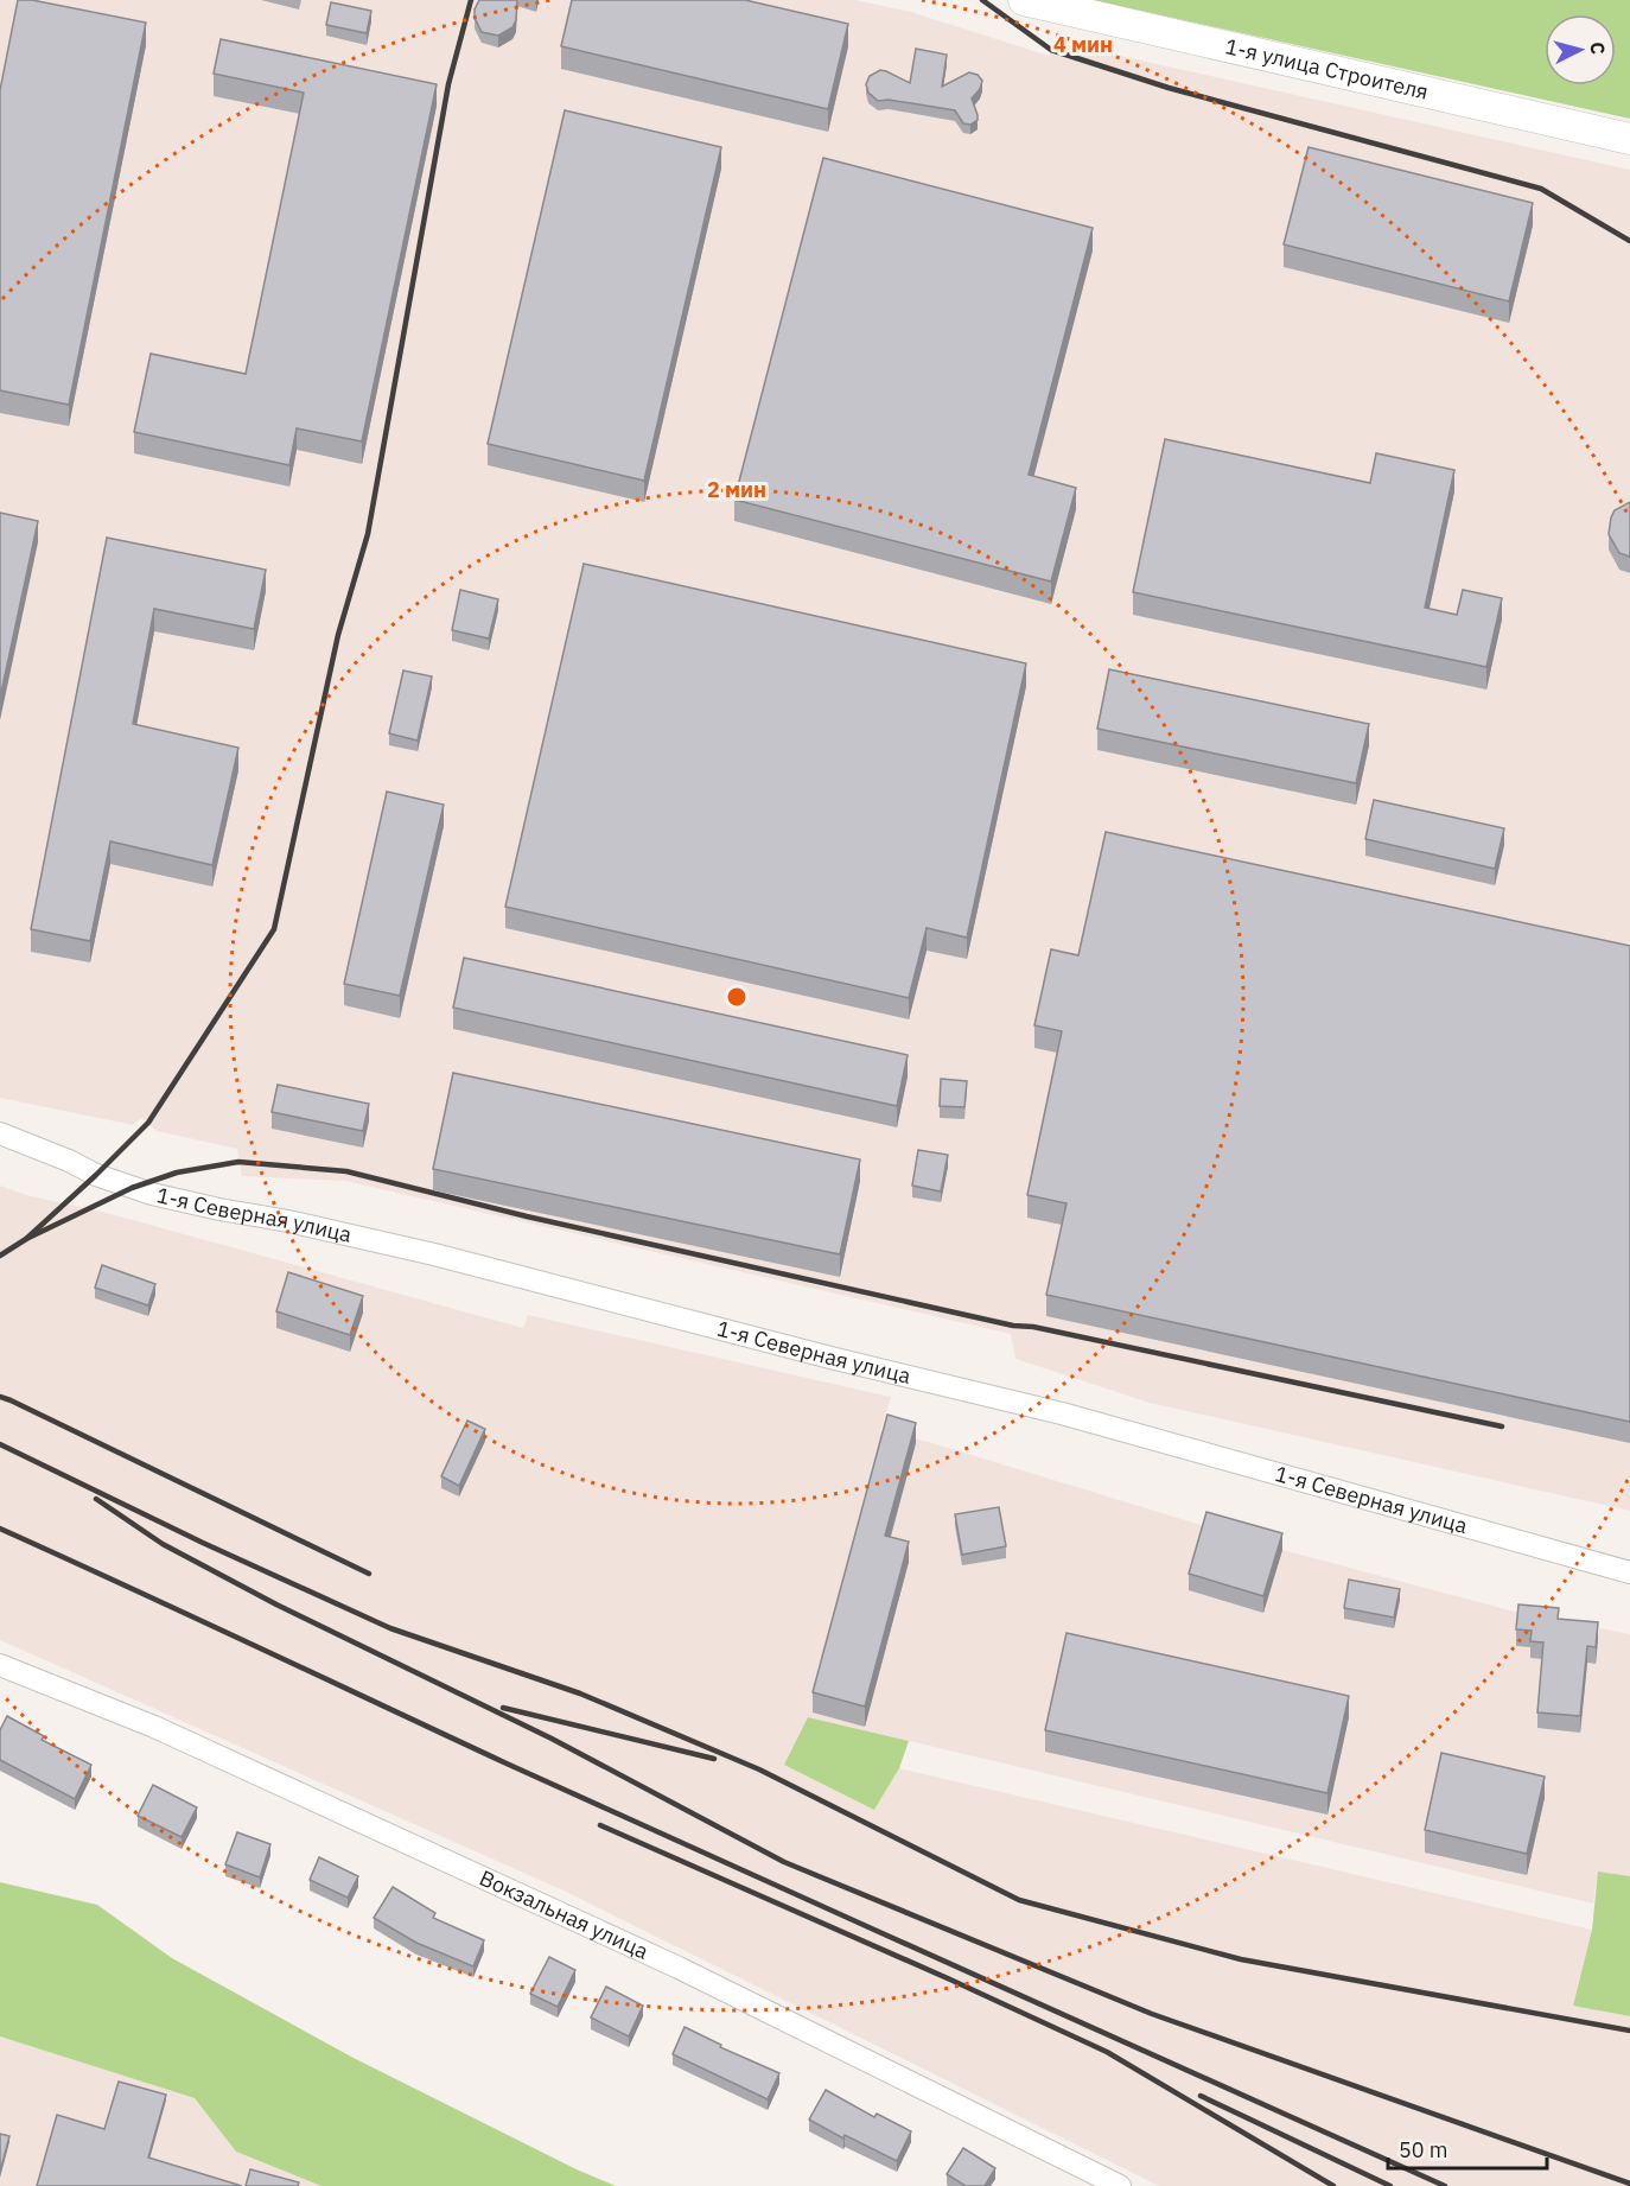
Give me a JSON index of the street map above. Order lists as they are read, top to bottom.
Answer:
{
  "streets": {
    "street": ["1-я улица Строителя", "1-я Северная улица", "Вокзальная улица"]
  },
  "scale_bar": "50 m",
  "north": "right",
  "rings": ["4 мин", "2 мин"]
}
